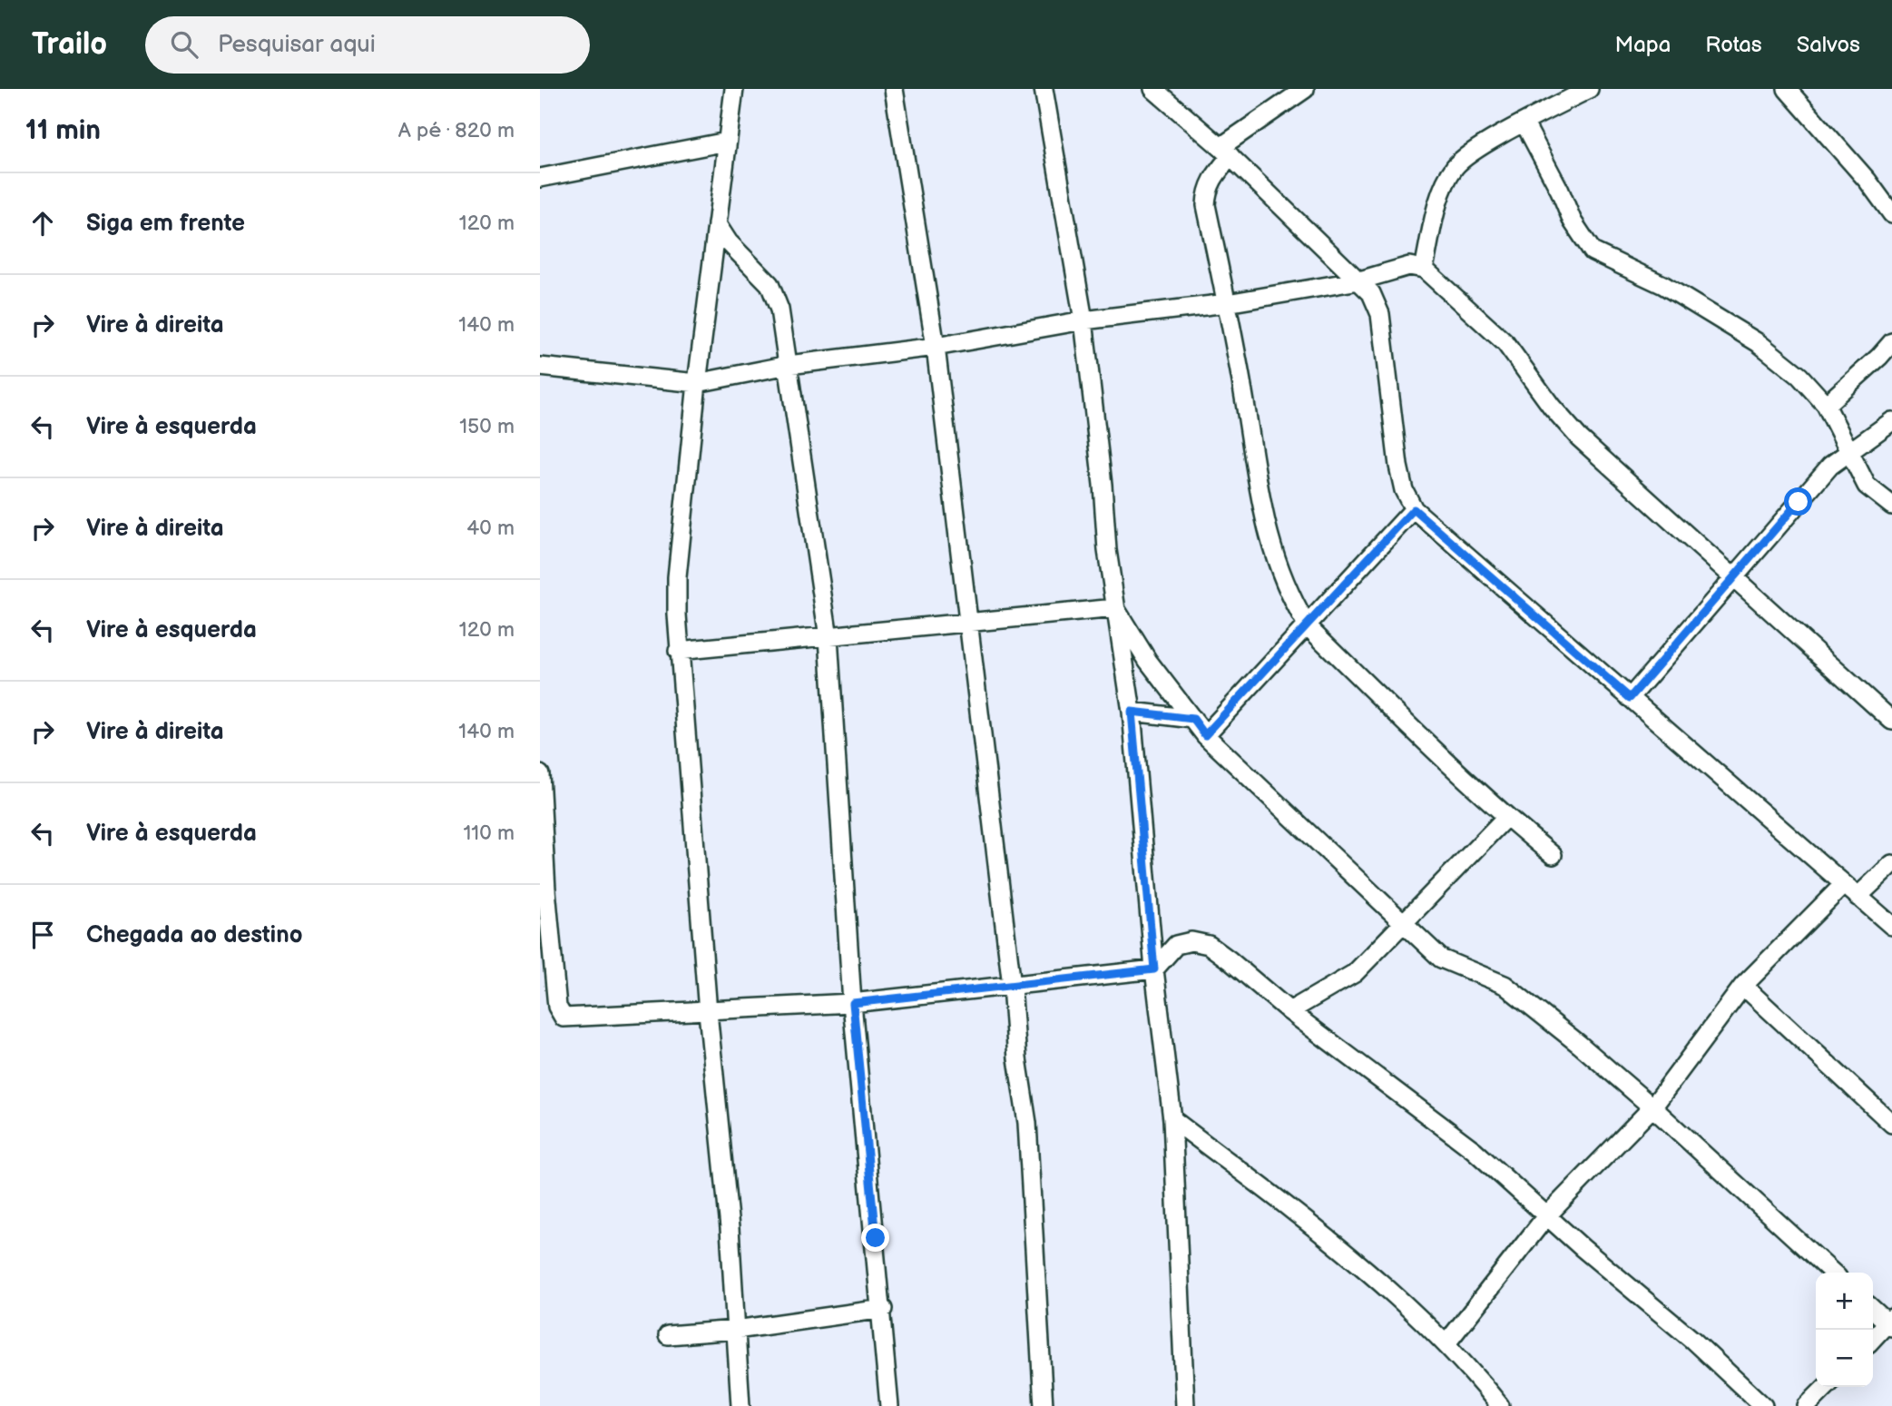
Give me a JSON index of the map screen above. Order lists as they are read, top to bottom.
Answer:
{
  "page": {
    "header": "Trailo",
    "search": "Pesquisar aqui",
    "nav": ["Mapa", "Rotas", "Salvos"],
    "heading": ["11 min", "A pé · 820 m"],
    "list": [
      ["Siga em frente", "120 m"],
      ["Vire à direita", "140 m"],
      ["Vire à esquerda", "150 m"],
      ["Vire à direita", "40 m"],
      ["Vire à esquerda", "120 m"],
      ["Vire à direita", "140 m"],
      ["Vire à esquerda", "110 m"],
      "Chegada ao destino"
    ],
    "map_buttons": ["+", "−"]
  }
}
